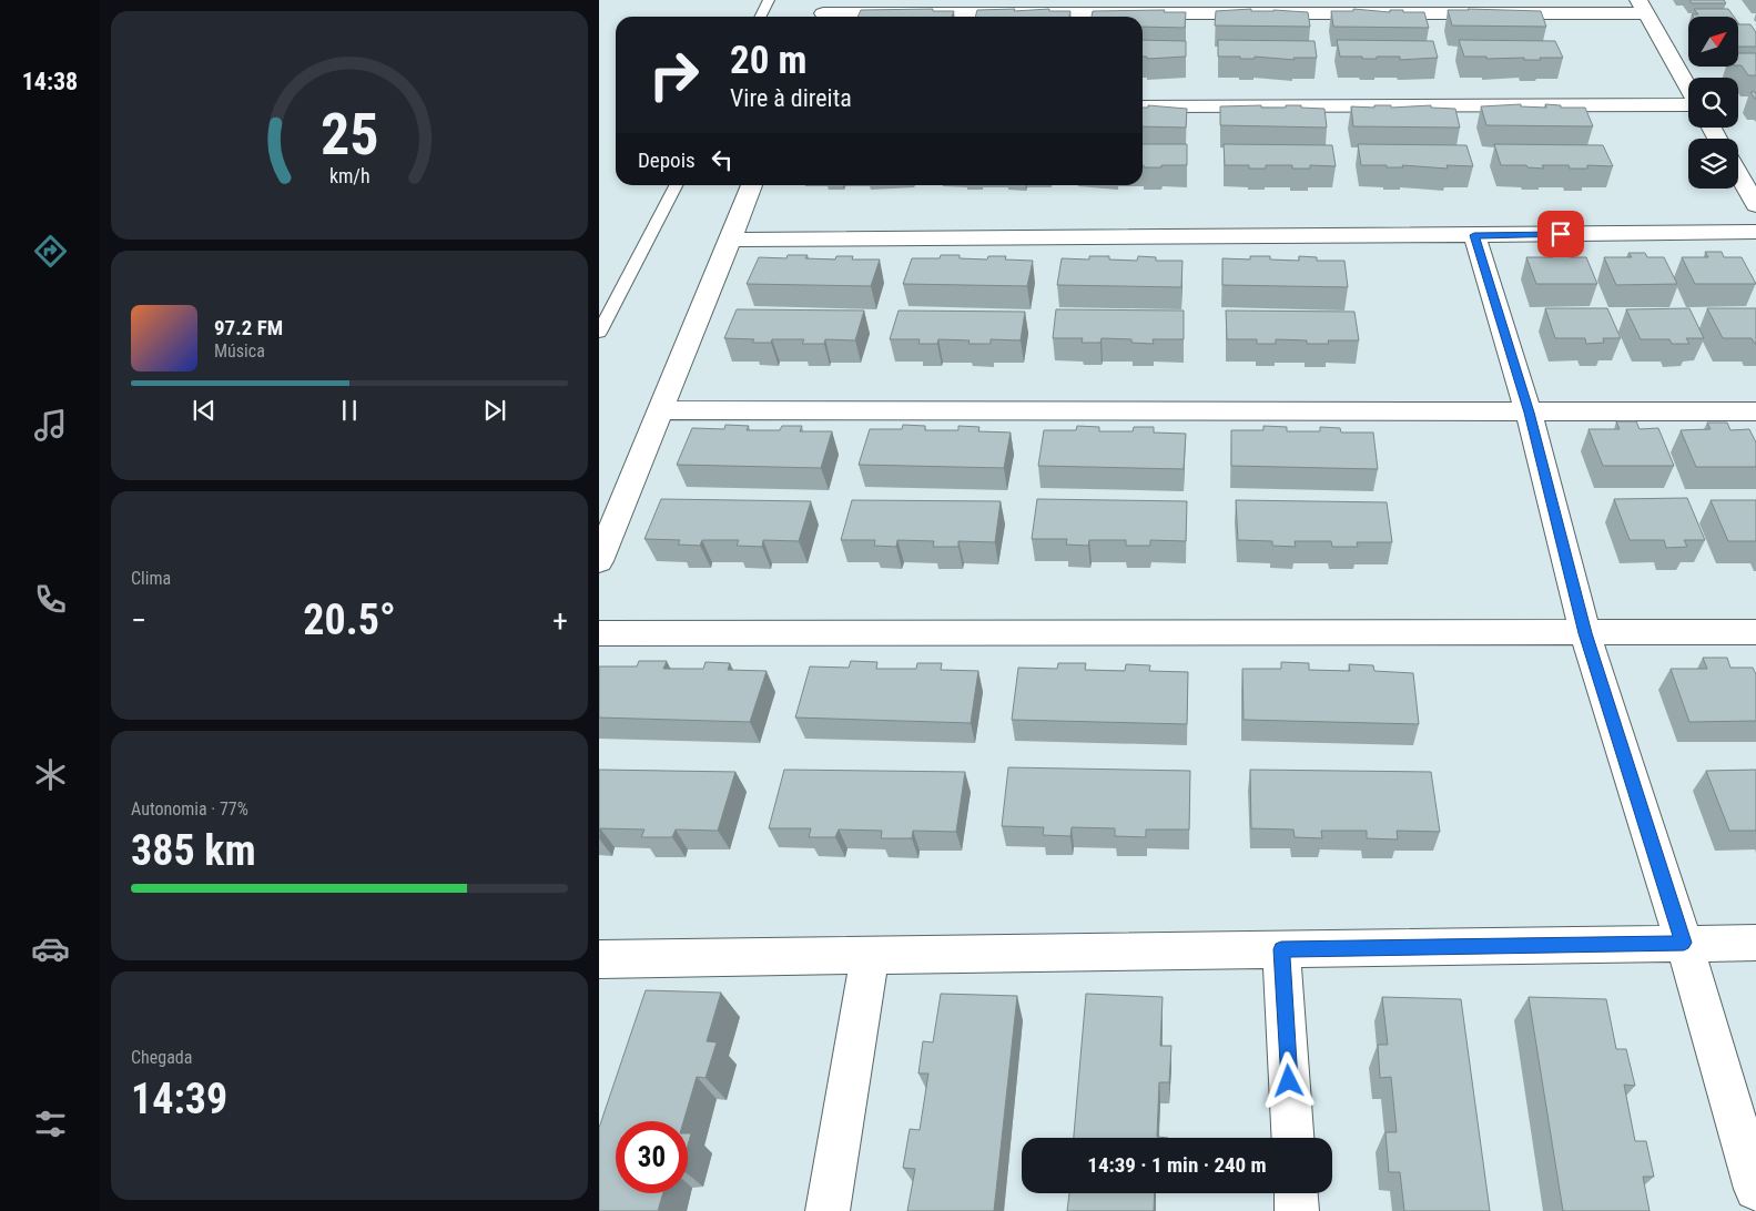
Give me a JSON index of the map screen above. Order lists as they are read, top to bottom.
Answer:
{
  "north": "top right",
  "page": {
    "tabs": "14:38",
    "turn": ["20 m", "Vire à direita"],
    "then": "Depois",
    "song": ["97.2 FM", "Música"],
    "tile": [
      "Clima",
      ["Autonomia · 77%", "385 km"],
      ["Chegada", "14:39"]
    ],
    "heat": ["−", "20.5°", "+"],
    "limit": "30",
    "trip": "14:39 · 1 min · 240 m",
    "gauge": ["25", "km/h"]
  }
}
